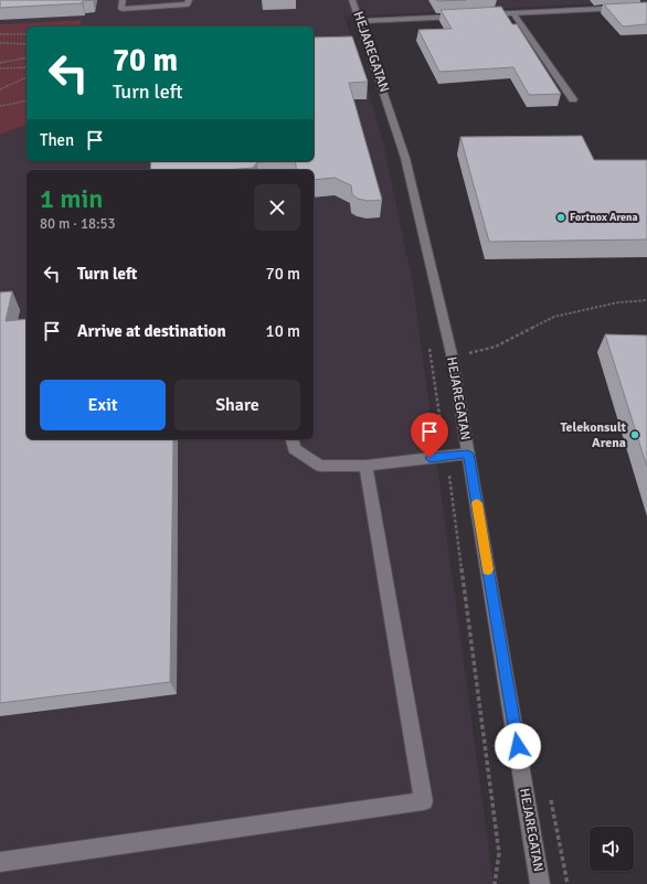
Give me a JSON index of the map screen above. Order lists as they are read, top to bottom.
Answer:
{
  "streets": {
    "street": ["HEJAREGATAN"]
  },
  "places": ["Fortnox Arena", "Telekonsult Arena"],
  "page": {
    "turn": ["70 m", "Turn left"],
    "then": "Then",
    "heading": ["1 min", "80 m · 18:53"],
    "list": [
      {
        "name": "Turn left",
        "value": "70 m"
      },
      {
        "name": "Arrive at destination",
        "value": "10 m"
      }
    ],
    "buttons": ["Exit", "Share"]
  }
}
